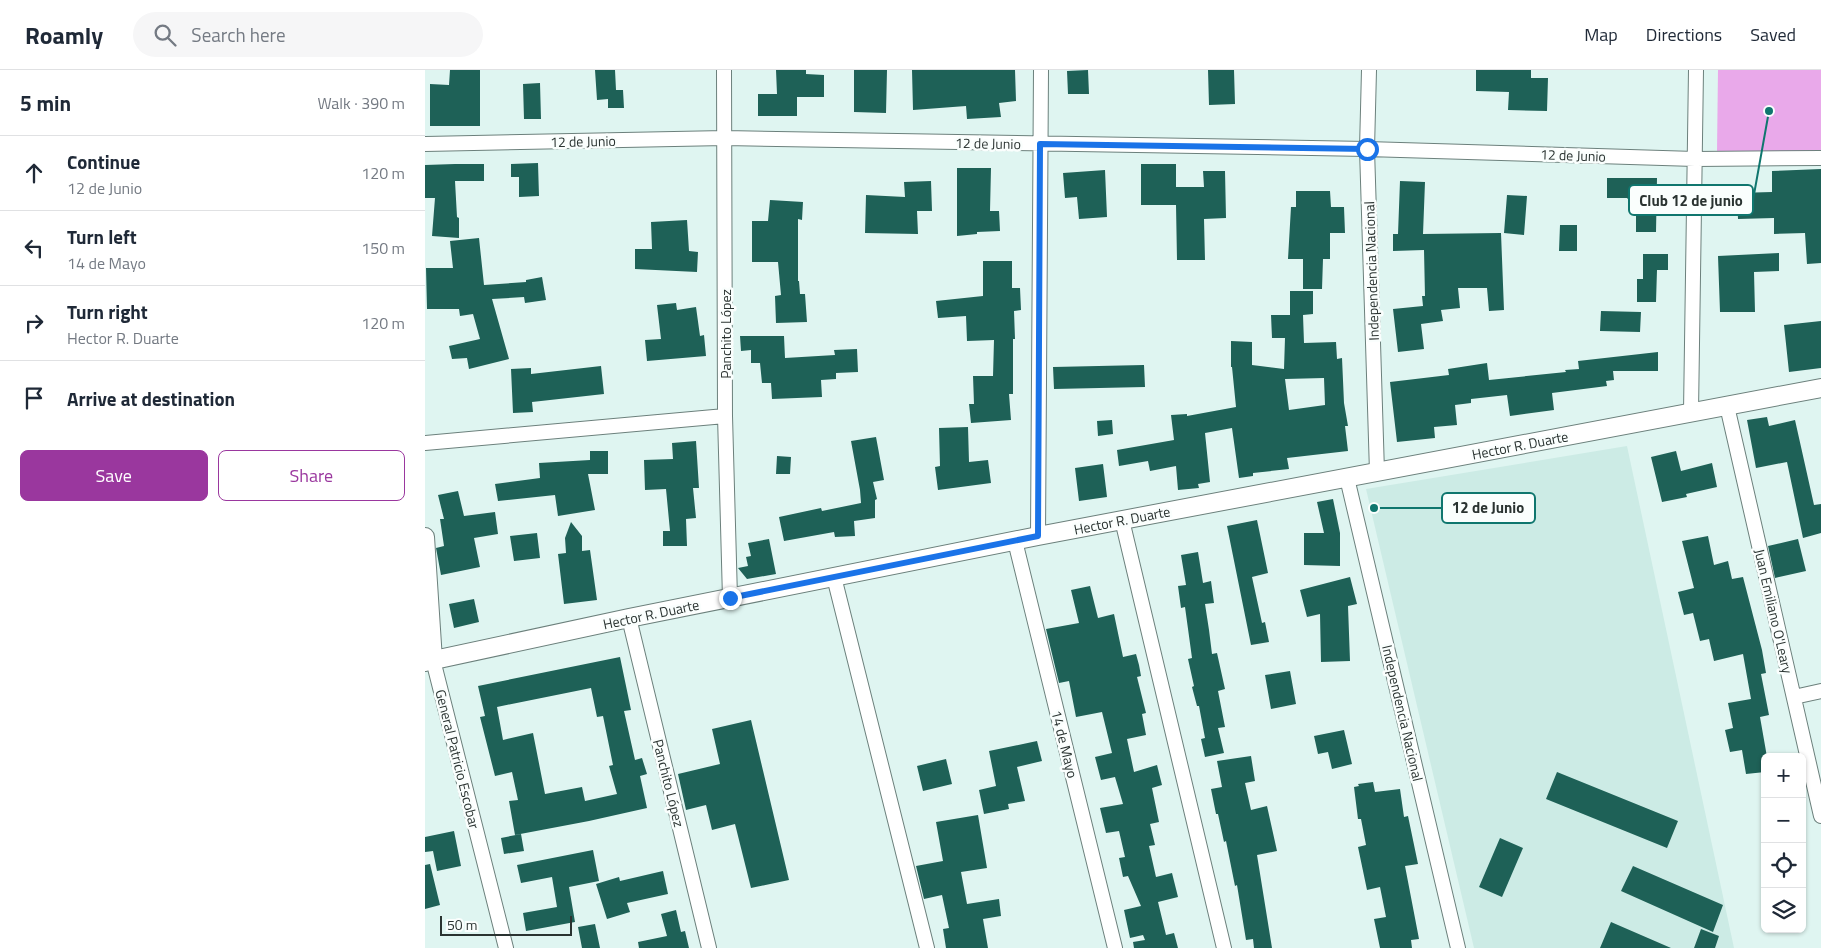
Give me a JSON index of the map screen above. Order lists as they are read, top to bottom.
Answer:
{
  "streets": {
    "street": [
      "12 de Junio",
      "Independencia Nacional",
      "Panchito López",
      "Hector R. Duarte",
      "Juan Emiliano O'Leary",
      "14 de Mayo",
      "General Patricio Escobar"
    ]
  },
  "crossings": [
    ["12 de Junio", "Independencia Nacional"],
    ["12 de Junio", "Panchito López"],
    ["Independencia Nacional", "Hector R. Duarte"],
    ["Panchito López", "Hector R. Duarte"],
    ["Hector R. Duarte", "Juan Emiliano O'Leary"],
    ["Hector R. Duarte", "14 de Mayo"],
    ["Hector R. Duarte", "General Patricio Escobar"]
  ],
  "places": ["Club 12 de junio", "12 de Junio"],
  "scale_bar": "50 m",
  "page": {
    "header": "Roamly",
    "search": "Search here",
    "nav": ["Map", "Directions", "Saved"],
    "heading": ["5 min", "Walk · 390 m"],
    "list": [
      ["Continue", "12 de Junio", "120 m"],
      ["Turn left", "14 de Mayo", "150 m"],
      ["Turn right", "Hector R. Duarte", "120 m"],
      "Arrive at destination"
    ],
    "buttons": ["Save", "Share"],
    "map_buttons": ["+", "−"],
    "scale": "50 m"
  }
}
